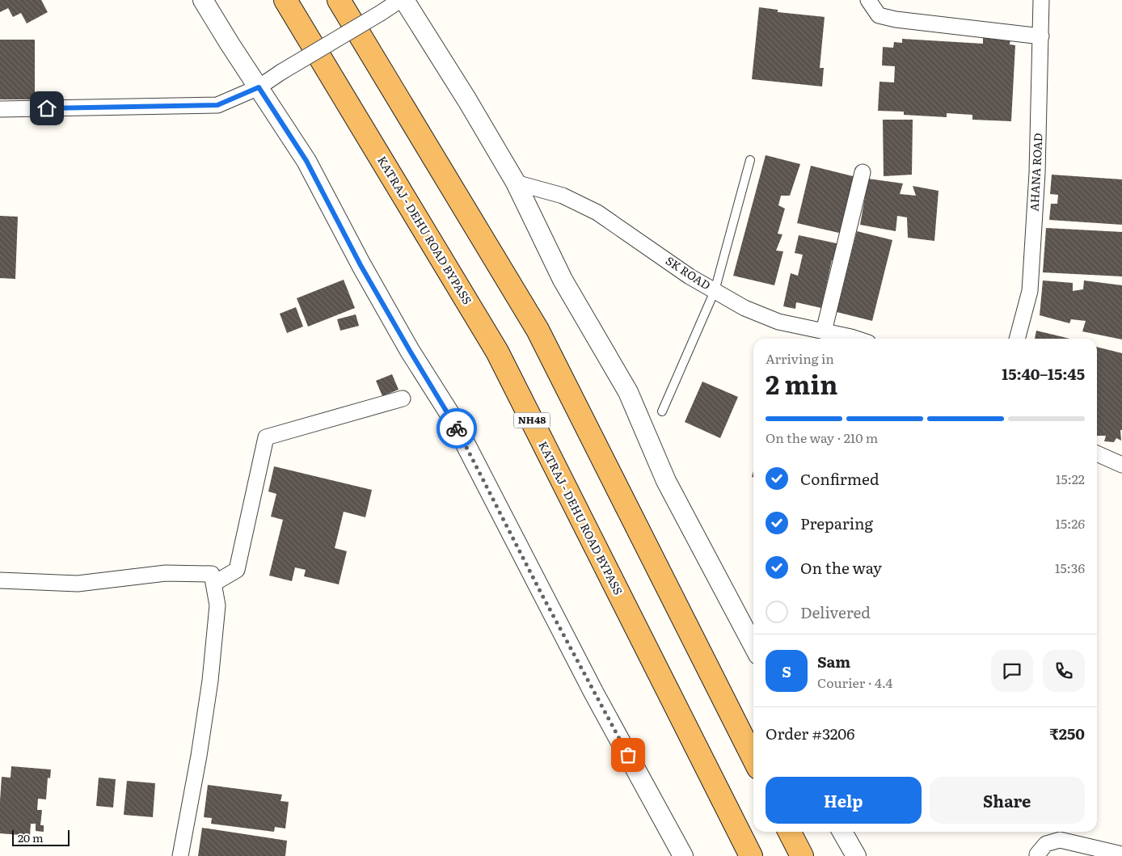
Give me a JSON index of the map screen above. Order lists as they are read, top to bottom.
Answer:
{
  "streets": {
    "highway": ["KATRAJ - DEHU ROAD BYPASS", "NH48"],
    "street": ["AHANA ROAD", "SK ROAD"]
  },
  "scale_bar": "20 m",
  "page": {
    "heading": ["2 min", "Arriving in", "15:40–15:45"],
    "panel": [
      "Sam",
      "Courier · 4.4",
      "Order #3206",
      "₹250"
    ],
    "bar": "On the way · 210 m",
    "list": [
      ["Confirmed", "15:22"],
      ["Preparing", "15:26"],
      ["On the way", "15:36"],
      "Delivered"
    ],
    "round": "S",
    "buttons": ["Help", "Share"],
    "scale": "20 m"
  }
}
